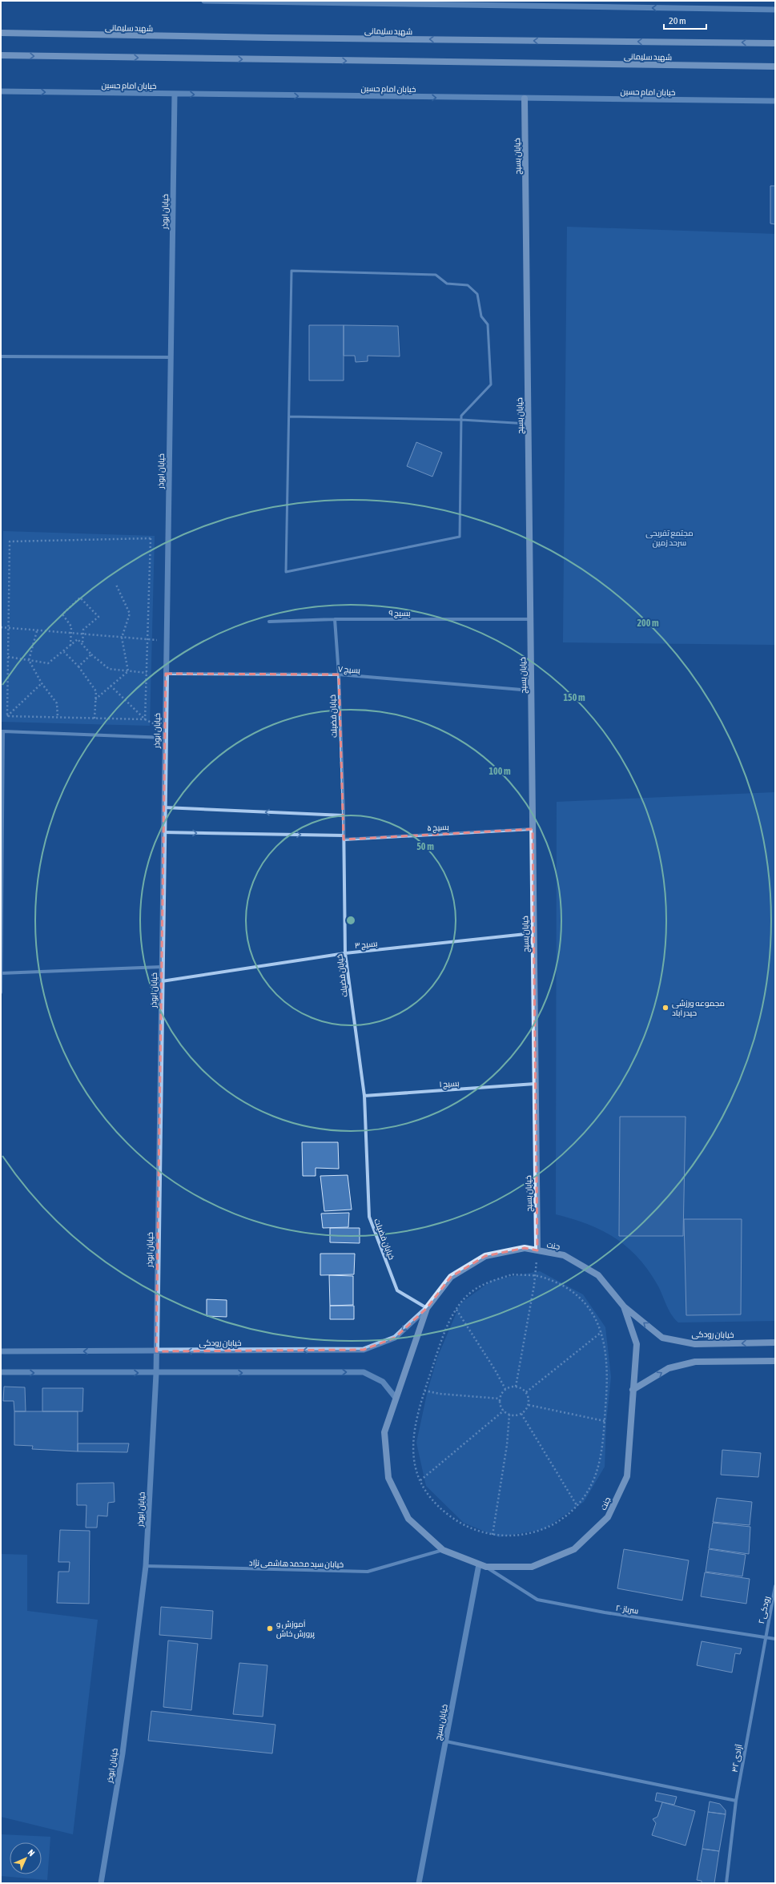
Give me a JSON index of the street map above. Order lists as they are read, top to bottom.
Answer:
{
  "streets": {
    "main road": [
      "شهید سلیمانی",
      "خیابان بسیج",
      "جنت",
      "خیابان رودکی"
    ],
    "street": [
      "خیابان امام حسین",
      "خیابان ابوذر",
      "بسیج ۹",
      "بسیج ۷",
      "خیابان فضیلت",
      "بسیج ۵",
      "بسیج ۳",
      "بسیج ۱",
      "خیابان سید محمد هاشمی نژاد",
      "سرباز ۲۰",
      "رودکی ۲",
      "آزادی ۴۲"
    ]
  },
  "crossings": [
    ["خیابان امام حسین", "خیابان بسیج"],
    ["خیابان امام حسین", "خیابان ابوذر"],
    ["خیابان بسیج", "بسیج ۹"],
    ["خیابان بسیج", "بسیج ۷"],
    ["خیابان بسیج", "بسیج ۵"],
    ["خیابان بسیج", "بسیج ۳"],
    ["خیابان بسیج", "بسیج ۱"],
    ["خیابان بسیج", "جنت"],
    ["خیابان ابوذر", "بسیج ۷"],
    ["خیابان ابوذر", "بسیج ۵"],
    ["خیابان ابوذر", "بسیج ۳"],
    ["خیابان ابوذر", "خیابان رودکی"],
    ["خیابان ابوذر", "خیابان سید محمد هاشمی نژاد"],
    ["بسیج ۹", "خیابان فضیلت"],
    ["بسیج ۷", "خیابان فضیلت"],
    ["خیابان فضیلت", "بسیج ۵"],
    ["خیابان فضیلت", "بسیج ۳"],
    ["خیابان فضیلت", "بسیج ۱"],
    ["خیابان فضیلت", "جنت"],
    ["خیابان فضیلت", "خیابان رودکی"],
    ["جنت", "خیابان رودکی"],
    ["جنت", "خیابان سید محمد هاشمی نژاد"],
    ["جنت", "سرباز ۲۰"],
    ["سرباز ۲۰", "رودکی ۲"],
    ["سرباز ۲۰", "آزادی ۴۲"],
    ["رودکی ۲", "آزادی ۴۲"]
  ],
  "one_way": ["خیابان امام حسین"],
  "parks": ["مجتمع تفریحی سرحد زمین"],
  "places": ["مجموعه ورزشی حیدر آباد", "آموزش و پرورش خاش"],
  "scale_bar": "20 m",
  "north": "top right",
  "rings": [
    "200 m",
    "150 m",
    "100 m",
    "50 m"
  ]
}
